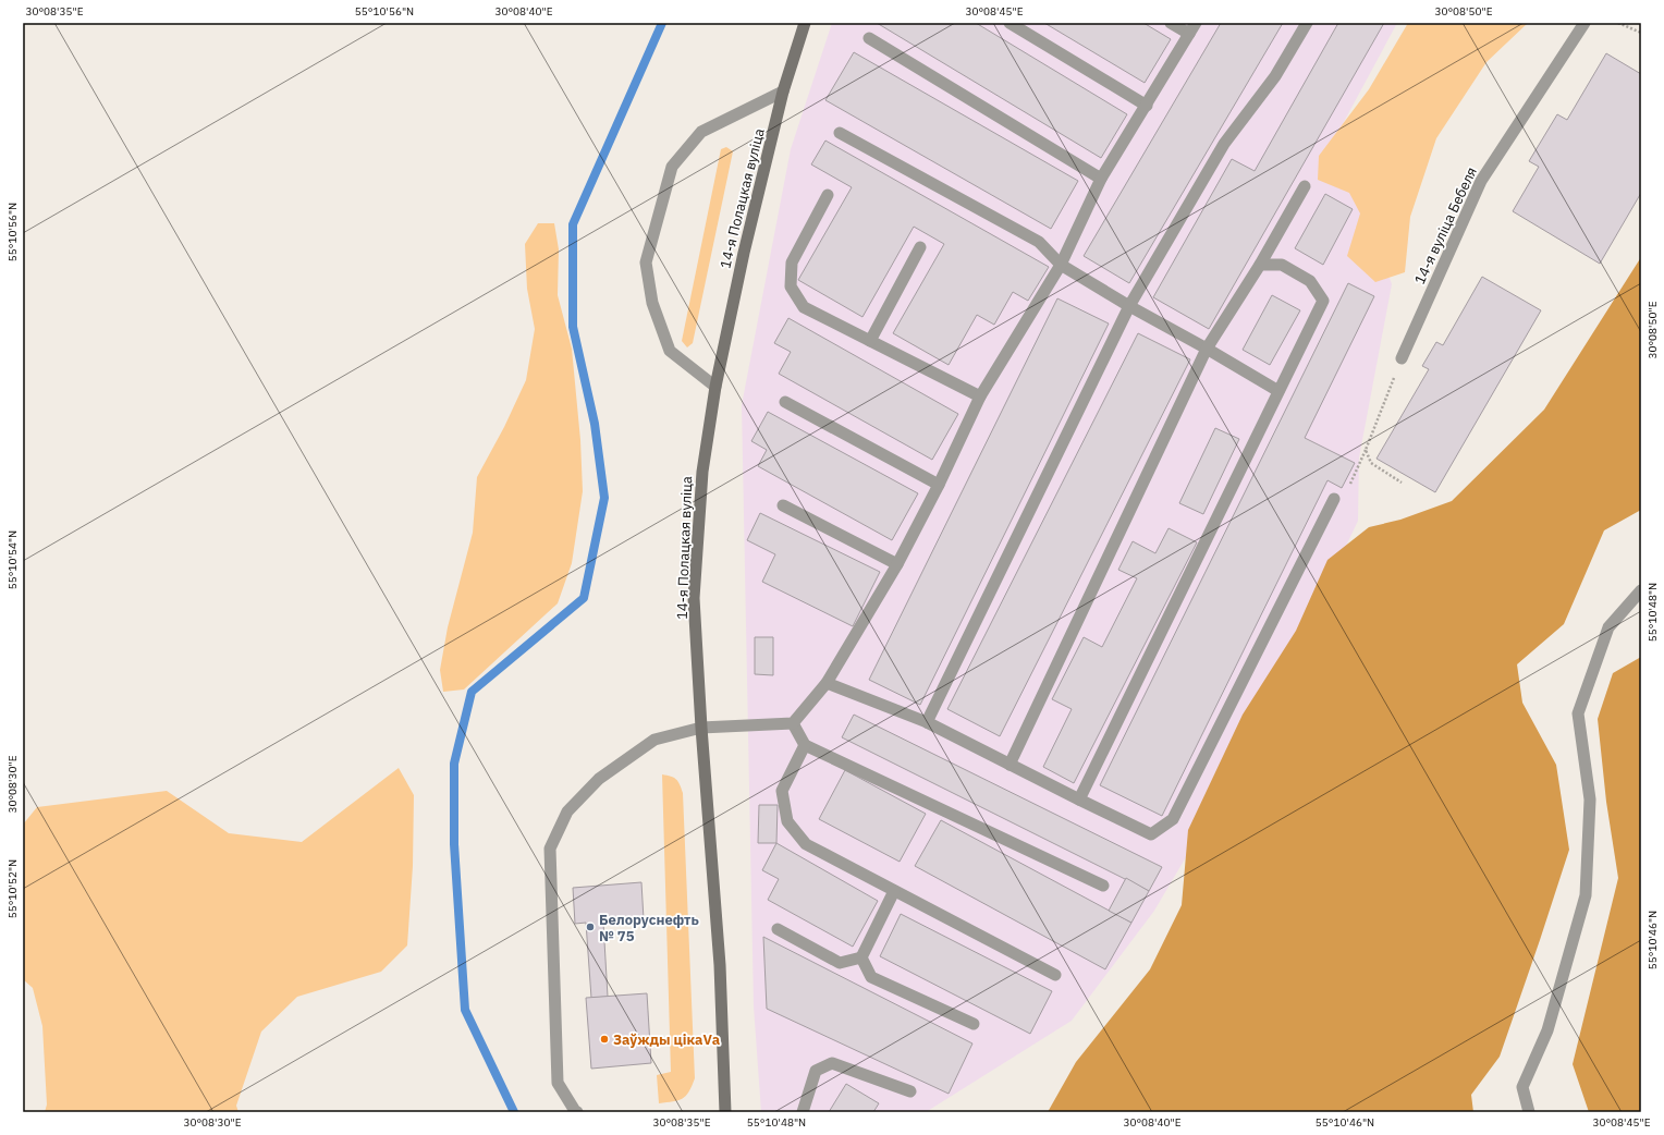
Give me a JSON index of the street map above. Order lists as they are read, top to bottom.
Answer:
{
  "streets": {
    "main road": ["14-я Полацкая вуліца"],
    "street": ["14-я вуліца Бебеля"]
  },
  "places": ["Белоруснефть № 75", "Заўжды цікаVа"],
  "coordinates": [
    "30°08'35\"E",
    "55°10'56\"N",
    "30°08'40\"E",
    "30°08'45\"E",
    "30°08'50\"E",
    "55°10'54\"N",
    "55°10'48\"N",
    "30°08'30\"E",
    "55°10'52\"N",
    "55°10'46\"N"
  ]
}
